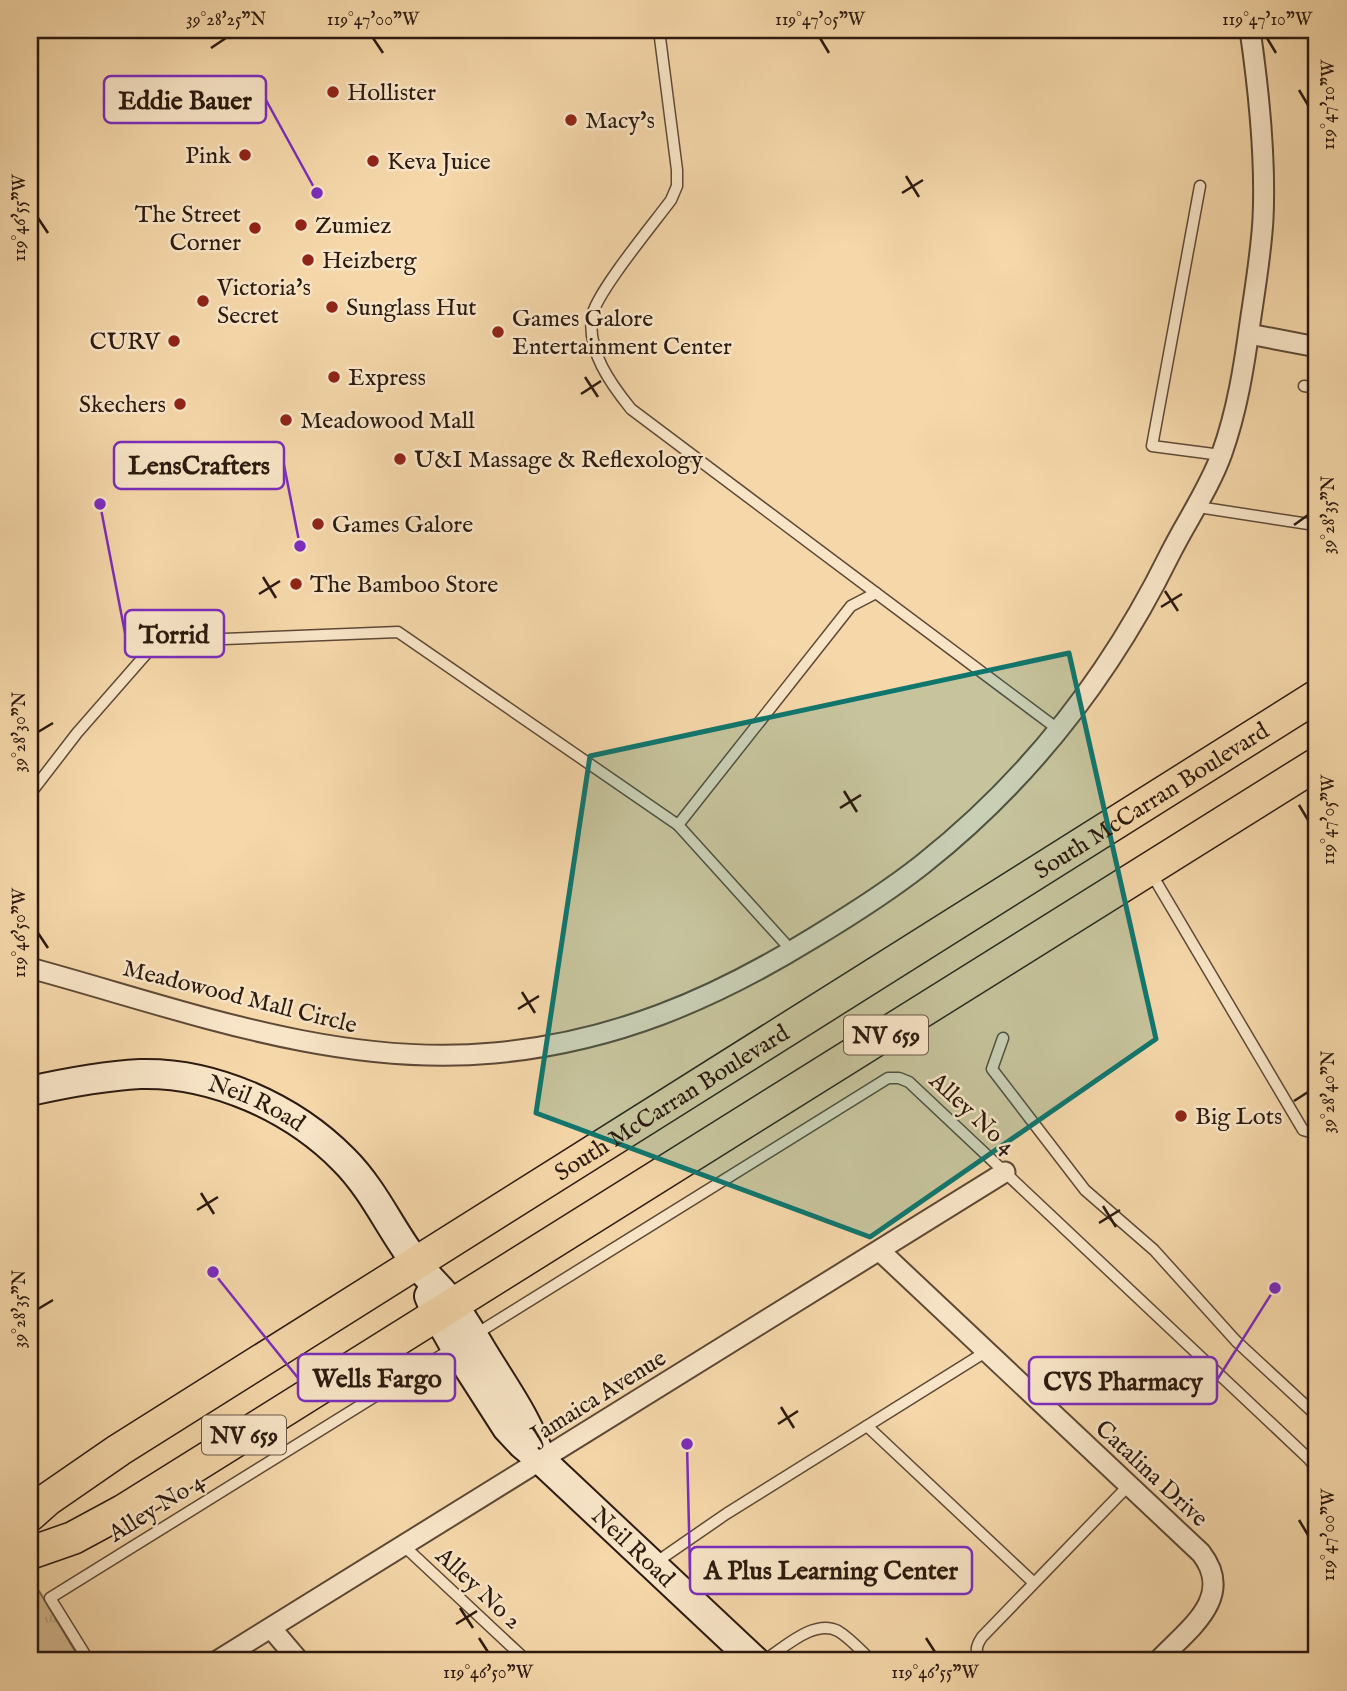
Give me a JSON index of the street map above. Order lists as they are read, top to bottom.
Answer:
{
  "streets": {
    "main road": ["South McCarran Boulevard", "NV 659"],
    "street": [
      "Meadowood Mall Circle",
      "Neil Road",
      "Jamaica Avenue",
      "Catalina Drive"
    ],
    "lane": ["Alley No 4", "Alley No 2"]
  },
  "crossings": [
    ["South McCarran Boulevard", "Neil Road"],
    ["NV 659", "Neil Road"],
    ["Neil Road", "Alley No 4"],
    ["Neil Road", "Jamaica Avenue"],
    ["Alley No 4", "Jamaica Avenue"],
    ["Jamaica Avenue", "Catalina Drive"],
    ["Jamaica Avenue", "Alley No 2"]
  ],
  "places": [
    "Hollister",
    "Macy's",
    "Pink",
    "Keva Juice",
    "Eddie Bauer",
    "Zumiez",
    "The Street Corner",
    "Heizberg",
    "Victoria's Secret",
    "Sunglass Hut",
    "Games Galore Entertainment Center",
    "CURV",
    "Express",
    "Skechers",
    "Meadowood Mall",
    "U&I Massage & Reflexology",
    "Torrid",
    "Games Galore",
    "LensCrafters",
    "The Bamboo Store",
    "Big Lots",
    "Wells Fargo",
    "CVS Pharmacy",
    "A Plus Learning Center"
  ],
  "coordinates": [
    "39°28'25\"N",
    "119°47'00\"W",
    "119°47'05\"W",
    "119°47'10\"W",
    "119°46'55\"W",
    "39°28'35\"N",
    "39°28'30\"N",
    "119°46'50\"W",
    "39°28'40\"N"
  ]
}
